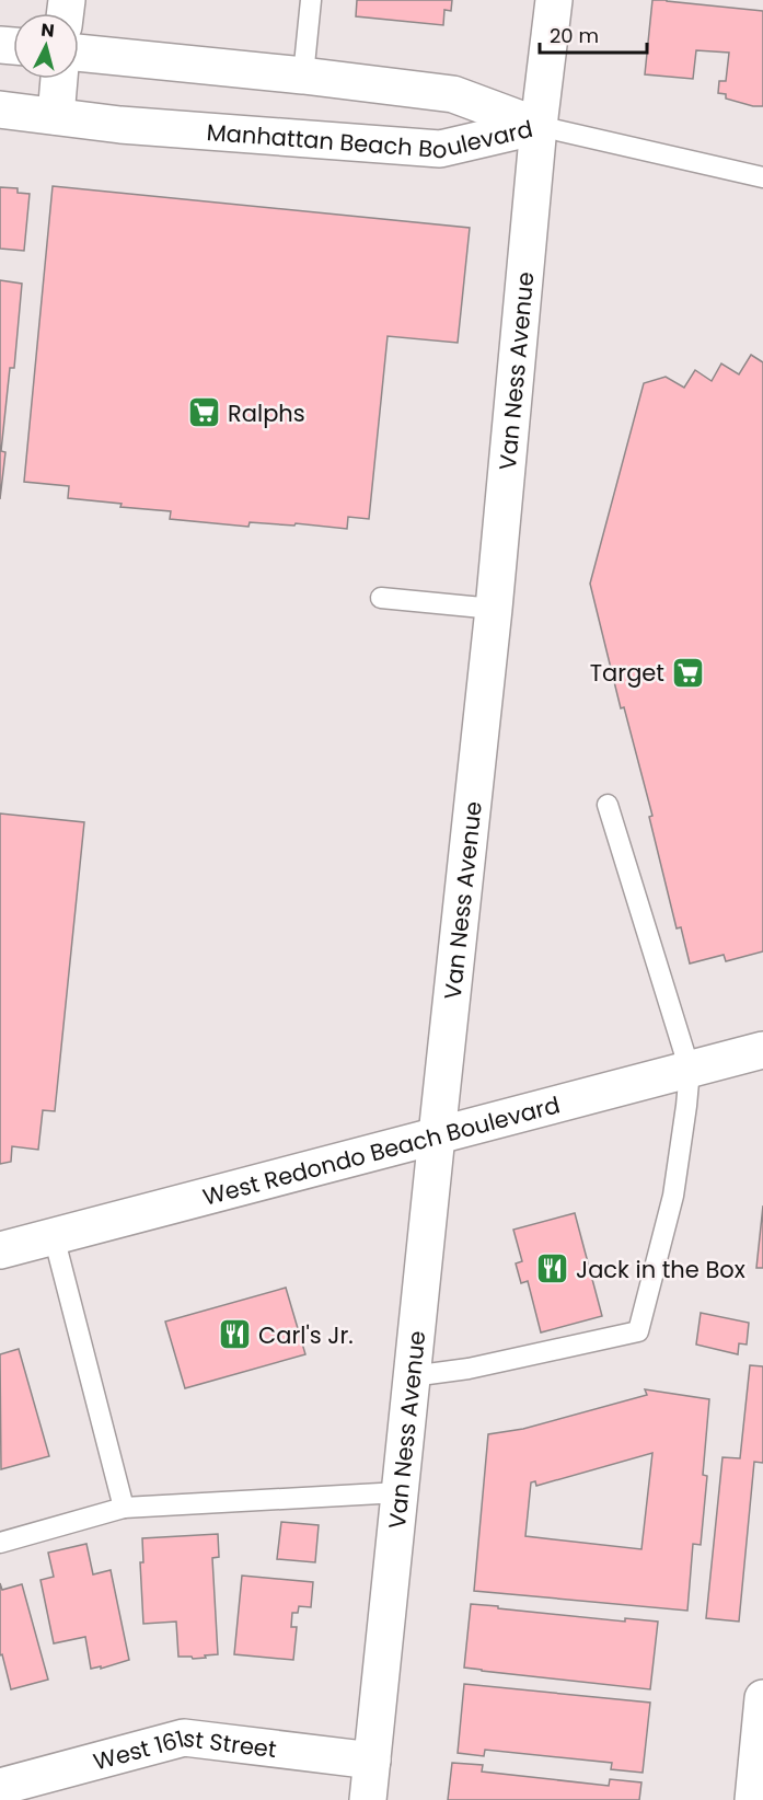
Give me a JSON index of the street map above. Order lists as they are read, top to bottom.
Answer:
{
  "streets": {
    "main road": [
      "Manhattan Beach Boulevard",
      "Van Ness Avenue",
      "West Redondo Beach Boulevard",
      "West 161st Street"
    ]
  },
  "crossings": [
    ["Manhattan Beach Boulevard", "Van Ness Avenue"],
    ["Van Ness Avenue", "West Redondo Beach Boulevard"],
    ["Van Ness Avenue", "West 161st Street"]
  ],
  "places": {
    "supermarket": ["Ralphs", "Target"],
    "restaurant": ["Jack in the Box", "Carl's Jr."]
  },
  "scale_bar": "20 m",
  "north": "top"
}
